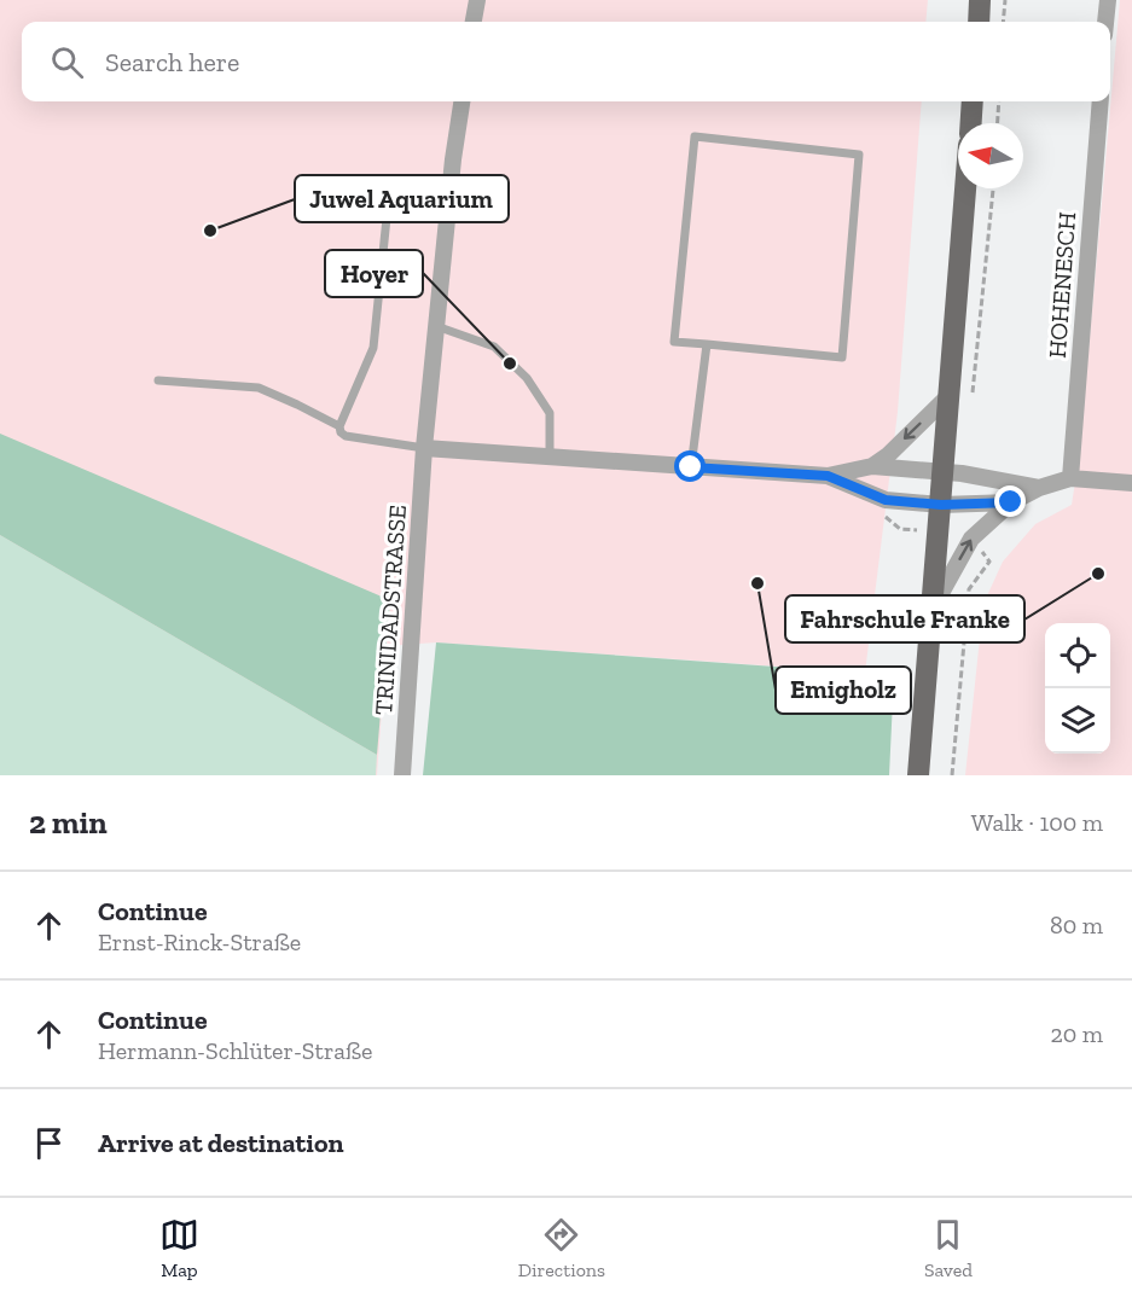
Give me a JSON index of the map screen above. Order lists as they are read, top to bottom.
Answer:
{
  "streets": {
    "street": ["HOHENESCH", "TRINIDADSTRASSE"]
  },
  "places": [
    "Juwel Aquarium",
    "Hoyer",
    "Fahrschule Franke",
    "Emigholz"
  ],
  "north": "left",
  "page": {
    "search": "Search here",
    "heading": ["2 min", "Walk · 100 m"],
    "list": [
      ["Continue", "Ernst-Rinck-Straße", "80 m"],
      ["Continue", "Hermann-Schlüter-Straße", "20 m"],
      "Arrive at destination"
    ],
    "nav": ["Map", "Directions", "Saved"]
  }
}
